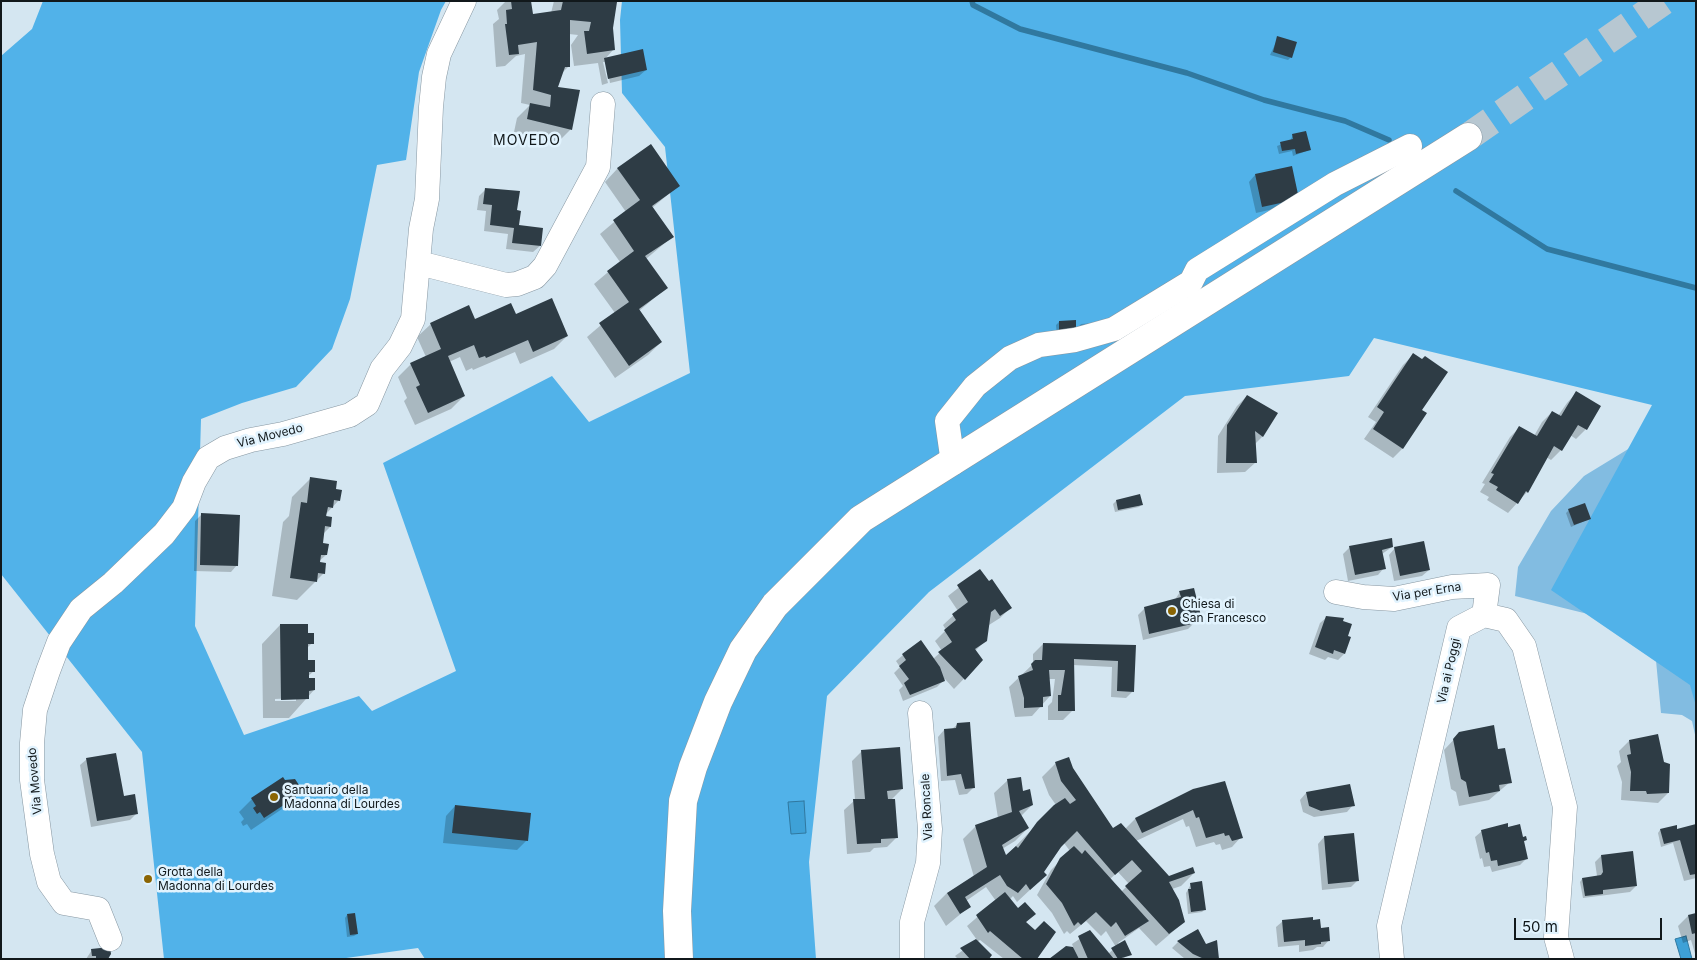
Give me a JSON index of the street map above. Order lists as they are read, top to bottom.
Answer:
{
  "streets": {
    "street": [
      "Via Movedo",
      "Via per Erna",
      "Via ai Poggi",
      "Via Roncale"
    ]
  },
  "crossings": [
    ["Via per Erna", "Via ai Poggi"]
  ],
  "districts": ["MOVEDO"],
  "places": ["Chiesa di San Francesco", "Santuario della Madonna di Lourdes", "Grotta della Madonna di Lourdes"],
  "scale_bar": "50 m"
}
